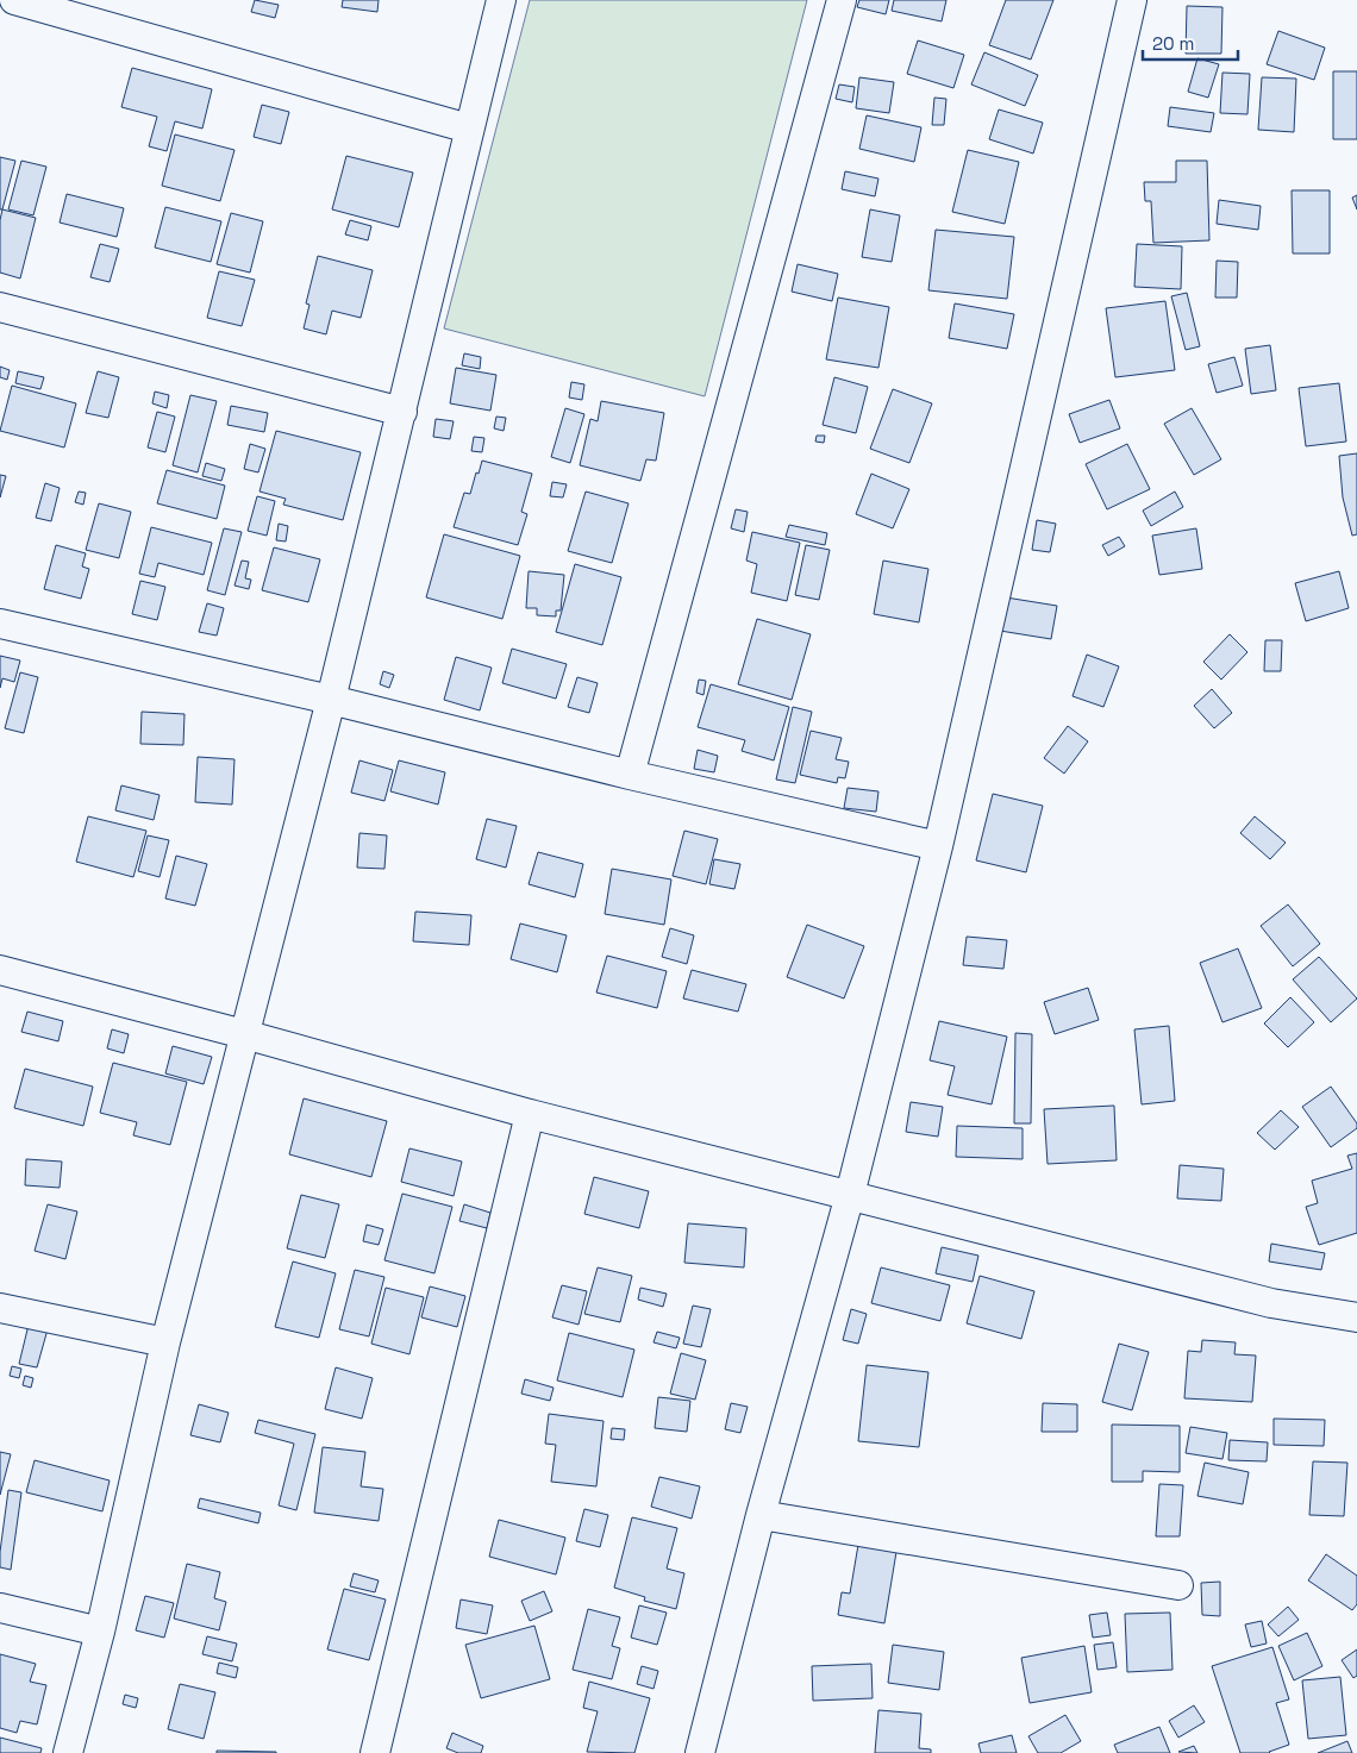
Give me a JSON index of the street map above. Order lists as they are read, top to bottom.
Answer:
{
  "scale_bar": "20 m"
}
